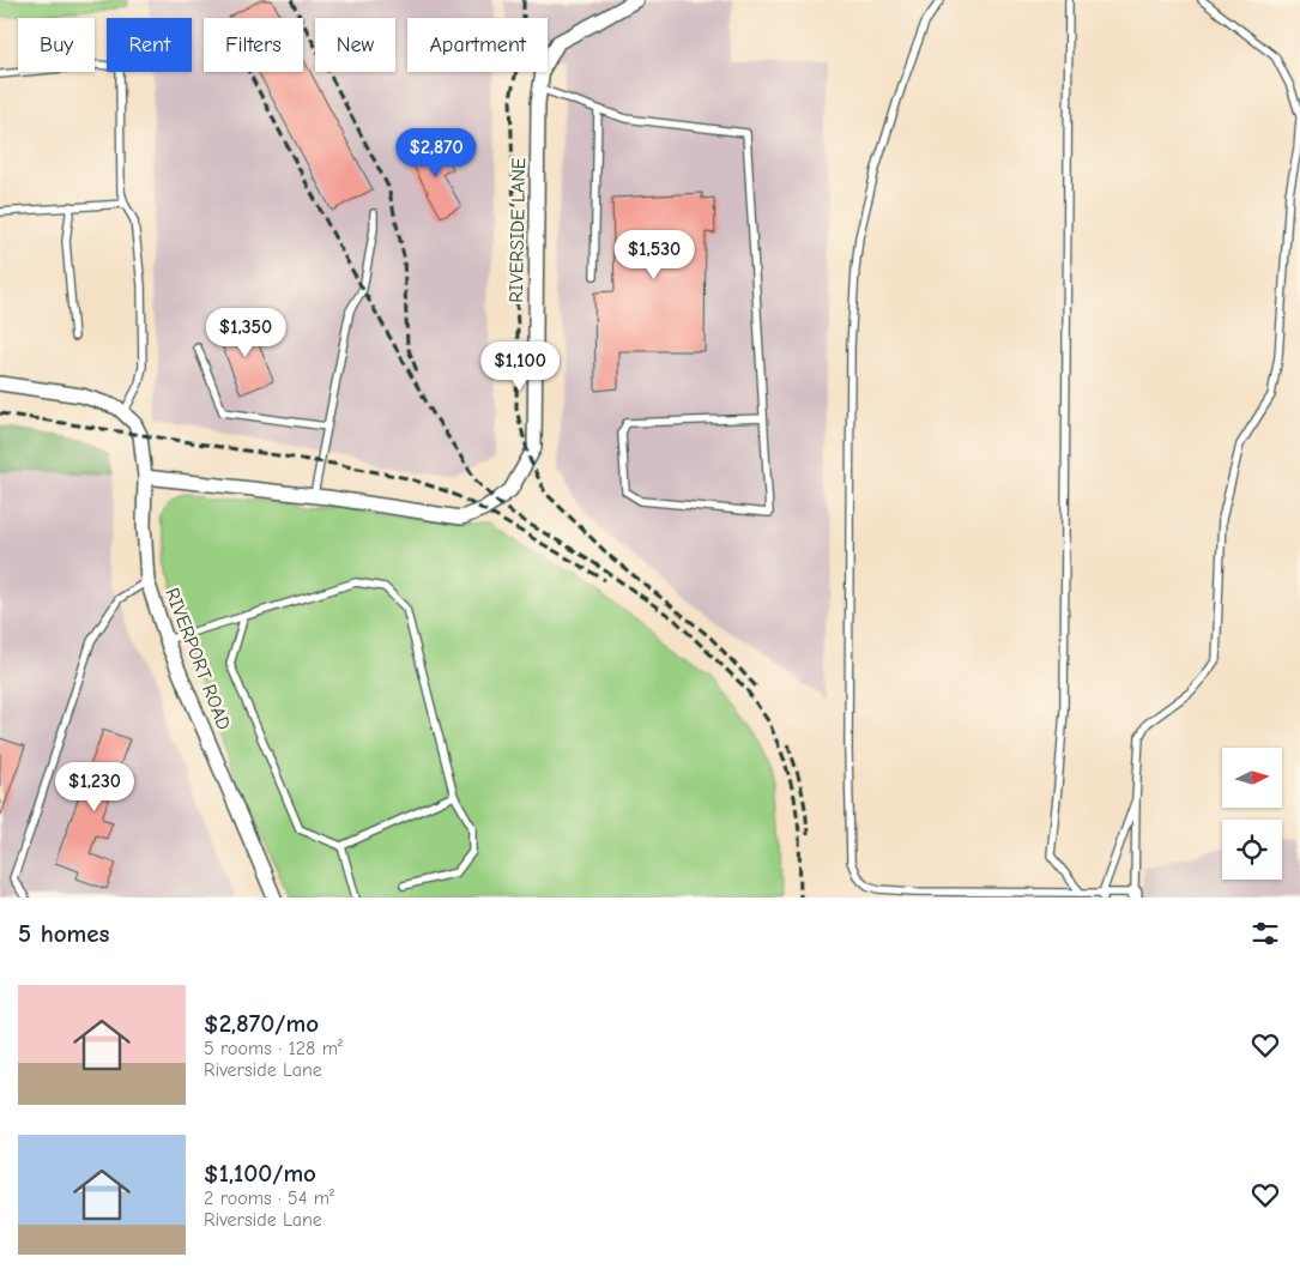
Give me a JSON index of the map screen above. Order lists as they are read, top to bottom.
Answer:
{
  "streets": {
    "street": ["RIVERSIDE LANE", "RIVERPORT ROAD"]
  },
  "crossings": [
    ["RIVERSIDE LANE", "RIVERPORT ROAD"]
  ],
  "north": "right",
  "page": {
    "chip": [
      "Buy",
      "Rent",
      "Filters",
      "New",
      "Apartment"
    ],
    "price": [
      "$2,870",
      "$1,530",
      "$1,350",
      "$1,100",
      "$1,230"
    ],
    "heading": "5 homes",
    "list": [
      {
        "name": "$2,870/mo",
        "note": "5 rooms · 128 m² · Riverside Lane"
      },
      {
        "name": "$1,100/mo",
        "note": "2 rooms · 54 m² · Riverside Lane"
      }
    ]
  }
}
